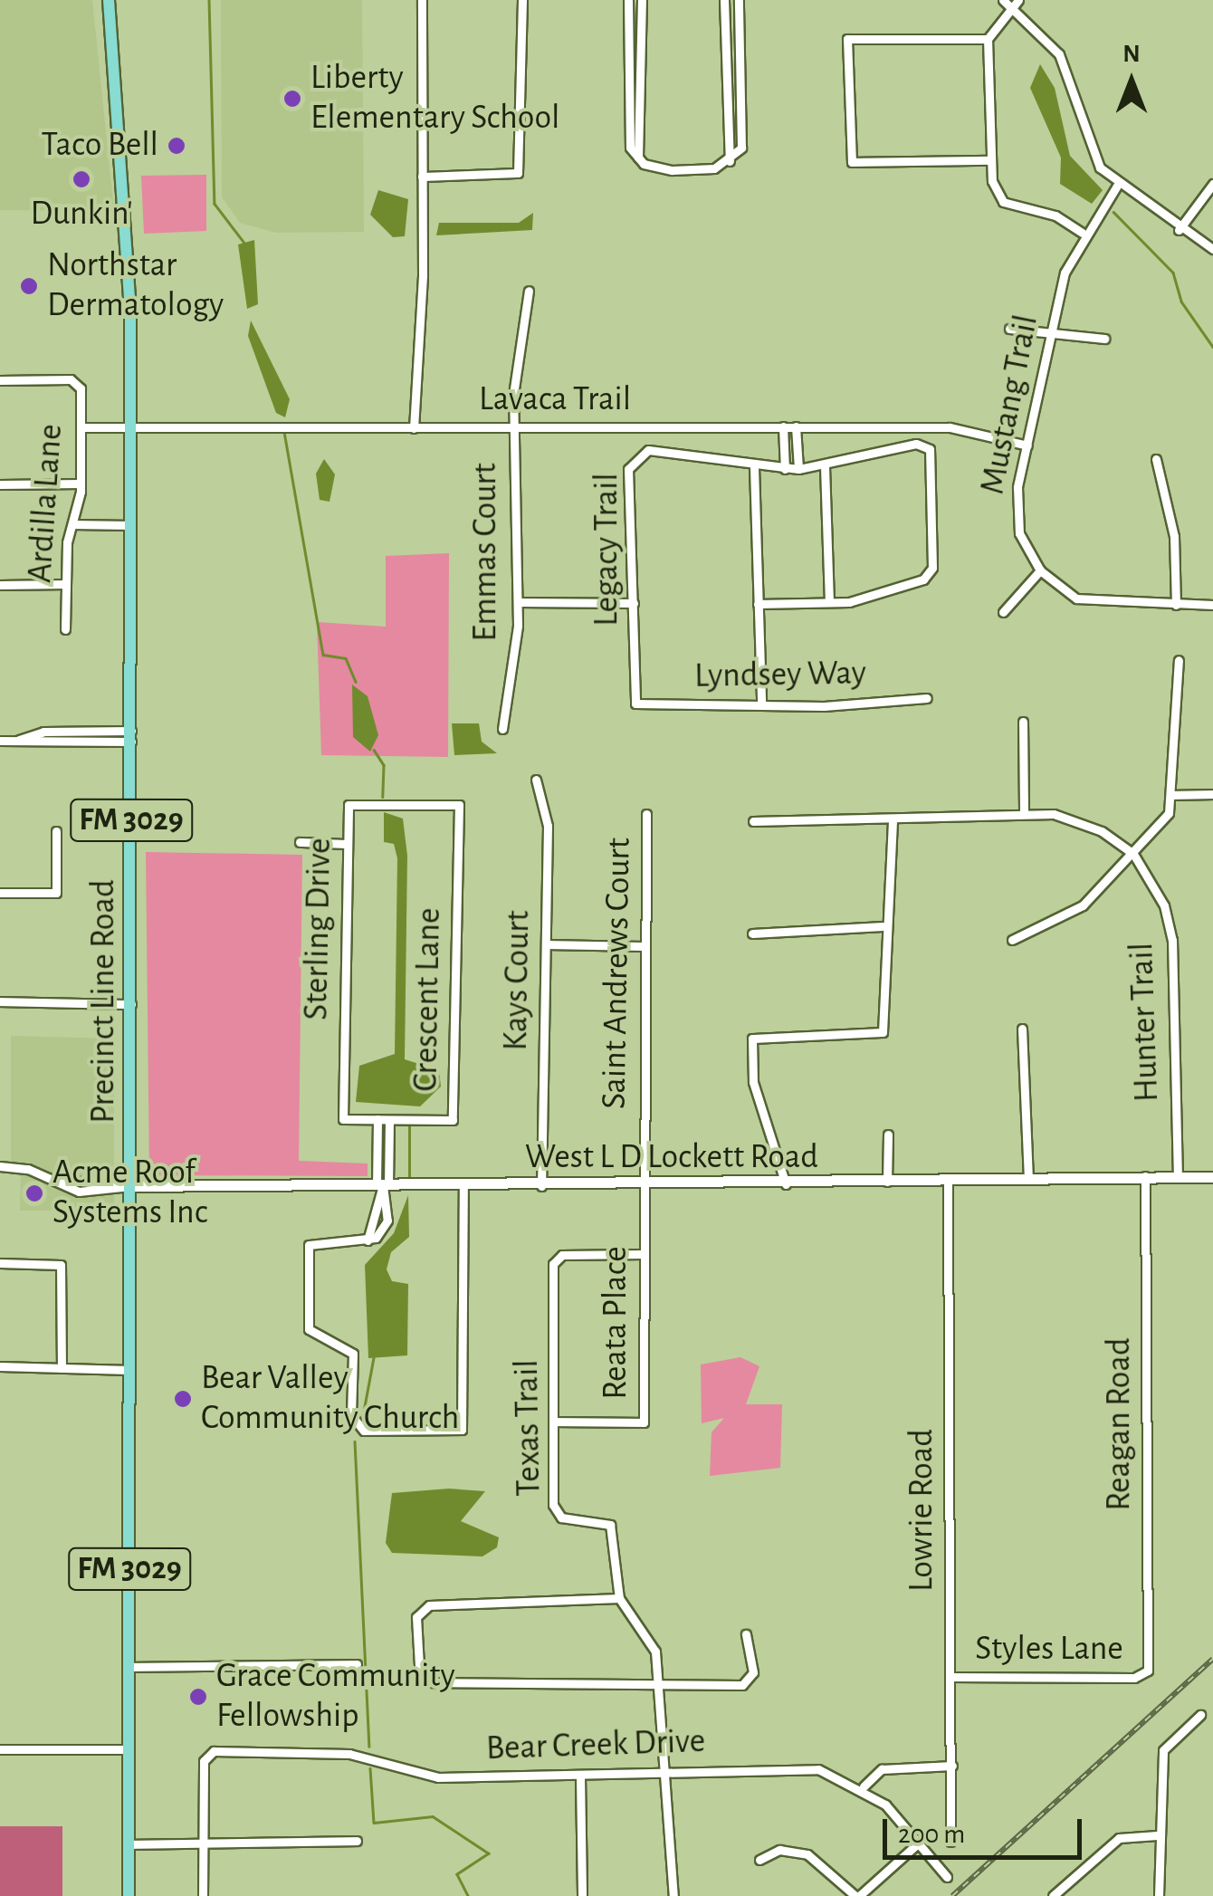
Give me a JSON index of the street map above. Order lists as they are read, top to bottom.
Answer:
{
  "streets": {
    "main road": ["FM 3029", "Precinct Line Road", "West L D Lockett Road"],
    "street": [
      "Lavaca Trail",
      "Mustang Trail",
      "Ardilla Lane",
      "Legacy Trail",
      "Emmas Court",
      "Lyndsey Way",
      "Sterling Drive",
      "Saint Andrews Court",
      "Kays Court",
      "Crescent Lane",
      "Hunter Trail",
      "Reata Place",
      "Reagan Road",
      "Texas Trail",
      "Lowrie Road",
      "Styles Lane",
      "Bear Creek Drive"
    ]
  },
  "crossings": [
    ["Lavaca Trail", "Mustang Trail"],
    ["Lavaca Trail", "Ardilla Lane"],
    ["Lavaca Trail", "Emmas Court"],
    ["Lavaca Trail", "Precinct Line Road"],
    ["Legacy Trail", "Lyndsey Way"],
    ["Sterling Drive", "Crescent Lane"],
    ["Saint Andrews Court", "West L D Lockett Road"],
    ["Saint Andrews Court", "Reata Place"],
    ["Kays Court", "West L D Lockett Road"],
    ["Crescent Lane", "West L D Lockett Road"],
    ["Precinct Line Road", "West L D Lockett Road"],
    ["Hunter Trail", "West L D Lockett Road"],
    ["West L D Lockett Road", "Reata Place"],
    ["West L D Lockett Road", "Reagan Road"],
    ["West L D Lockett Road", "Lowrie Road"],
    ["Reata Place", "Texas Trail"],
    ["Reagan Road", "Styles Lane"],
    ["Texas Trail", "Bear Creek Drive"],
    ["Lowrie Road", "Styles Lane"]
  ],
  "places": [
    "Liberty Elementary School",
    "Taco Bell",
    "Dunkin'",
    "Northstar Dermatology",
    "Acme Roof Systems Inc",
    "Bear Valley Community Church",
    "Grace Community Fellowship"
  ],
  "scale_bar": "200 m",
  "north": "top"
}
